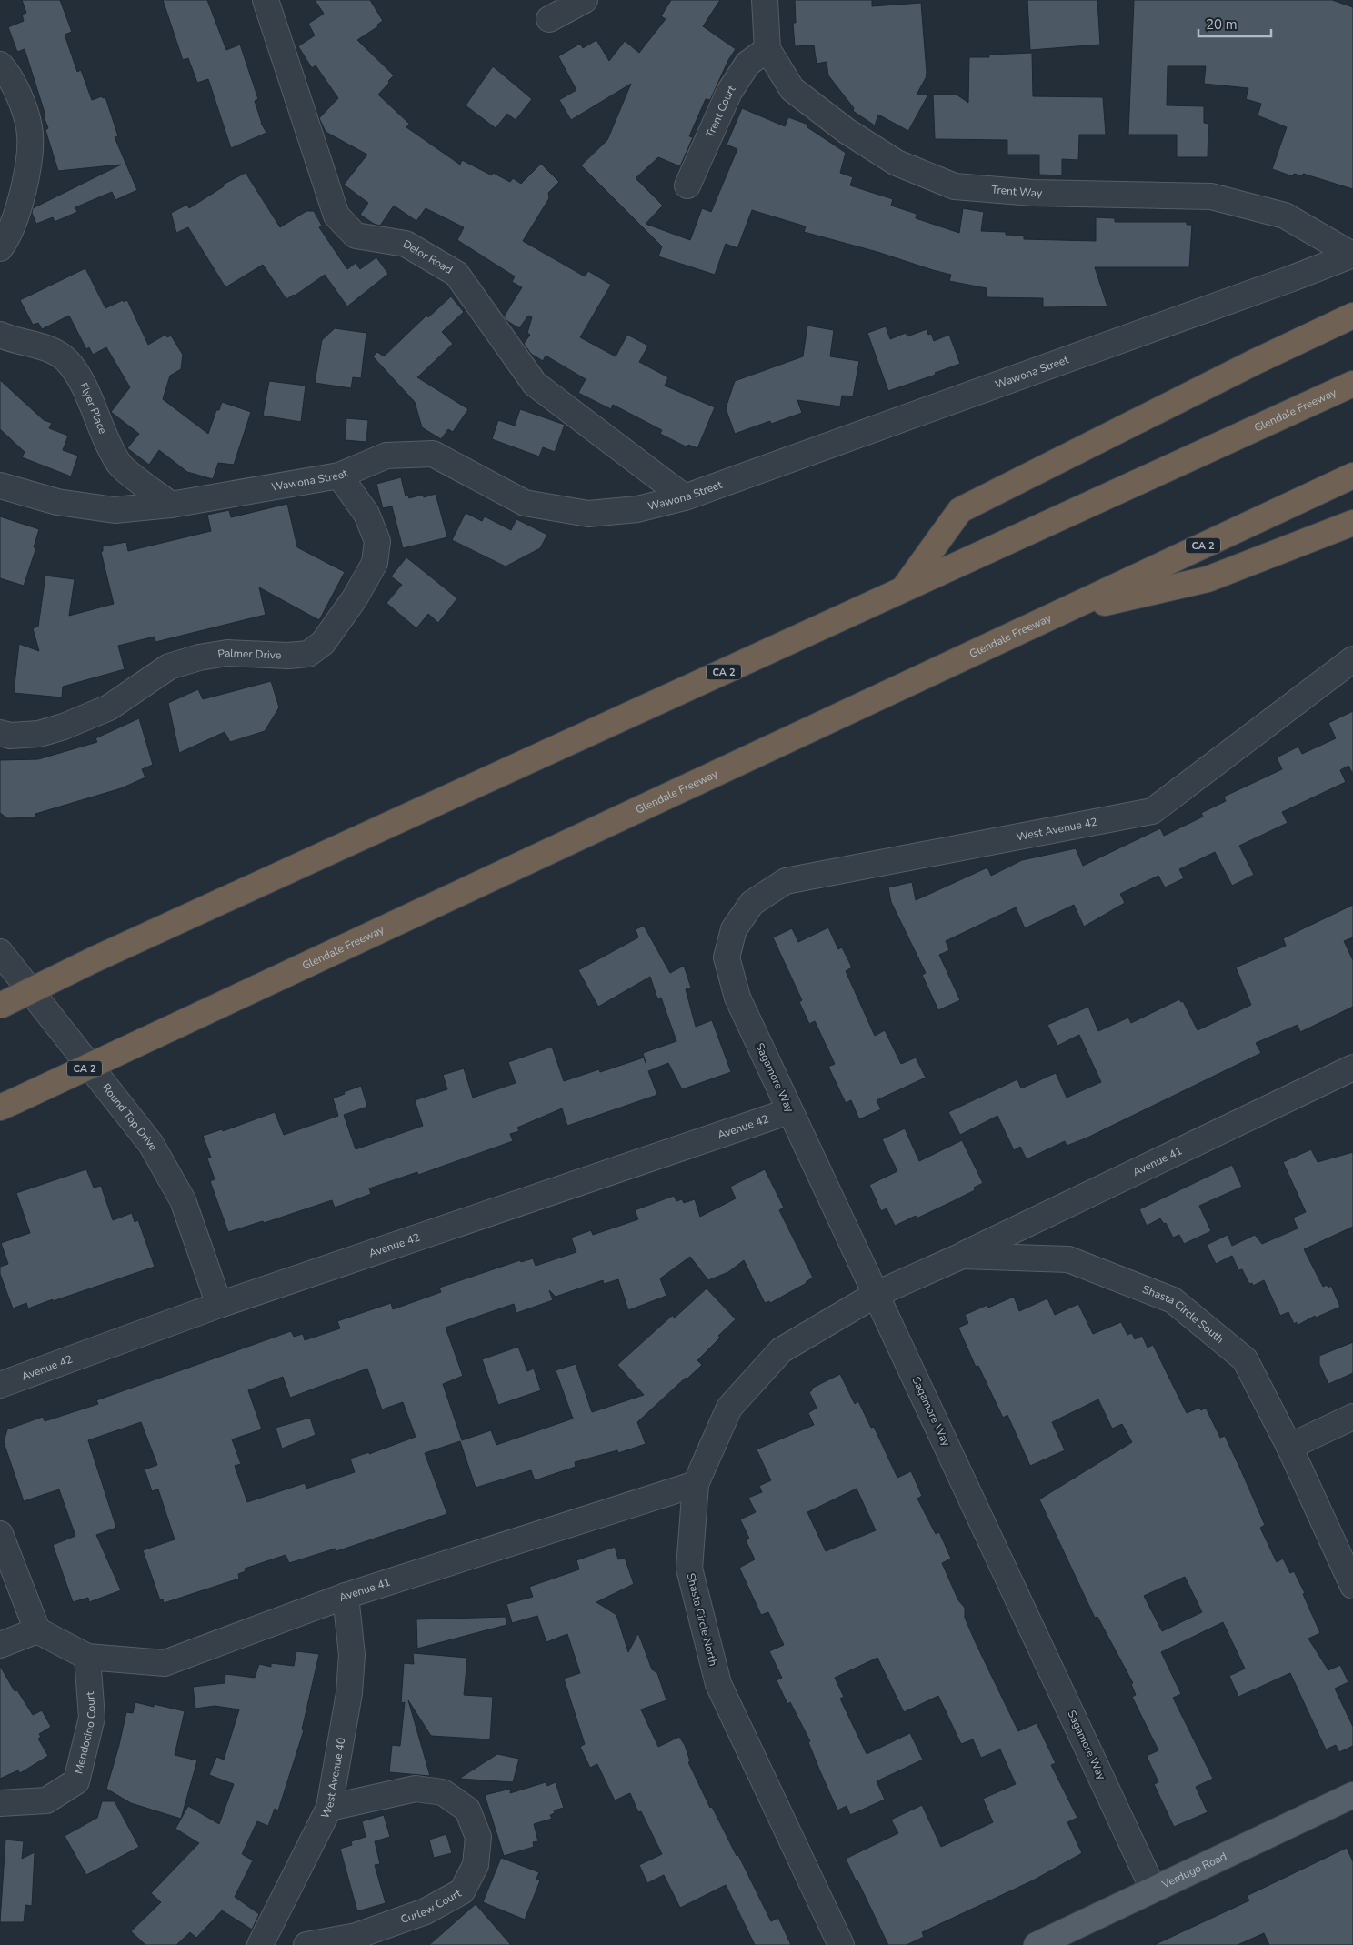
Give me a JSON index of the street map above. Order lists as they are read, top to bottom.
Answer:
{
  "streets": {
    "highway": ["Glendale Freeway", "CA 2"],
    "main road": ["Verdugo Road"],
    "street": [
      "Trent Court",
      "Trent Way",
      "Delor Road",
      "Wawona Street",
      "Flyer Place",
      "Palmer Drive",
      "West Avenue 42",
      "Sagamore Way",
      "Round Top Drive",
      "Avenue 42",
      "Avenue 41",
      "Shasta Circle South",
      "Shasta Circle North",
      "Mendocino Court",
      "West Avenue 40",
      "Curlew Court"
    ]
  },
  "crossings": [
    ["Trent Court", "Trent Way"],
    ["Trent Way", "Wawona Street"],
    ["Delor Road", "Wawona Street"],
    ["Wawona Street", "Flyer Place"],
    ["Wawona Street", "Palmer Drive"],
    ["West Avenue 42", "Sagamore Way"],
    ["Sagamore Way", "Avenue 42"],
    ["Sagamore Way", "Shasta Circle South"],
    ["Sagamore Way", "Shasta Circle North"],
    ["Sagamore Way", "Verdugo Road"],
    ["Round Top Drive", "Avenue 42"],
    ["Avenue 41", "Shasta Circle South"],
    ["Avenue 41", "Shasta Circle North"],
    ["Avenue 41", "Mendocino Court"],
    ["Avenue 41", "West Avenue 40"],
    ["Shasta Circle South", "Shasta Circle North"],
    ["West Avenue 40", "Curlew Court"]
  ],
  "scale_bar": "20 m"
}
